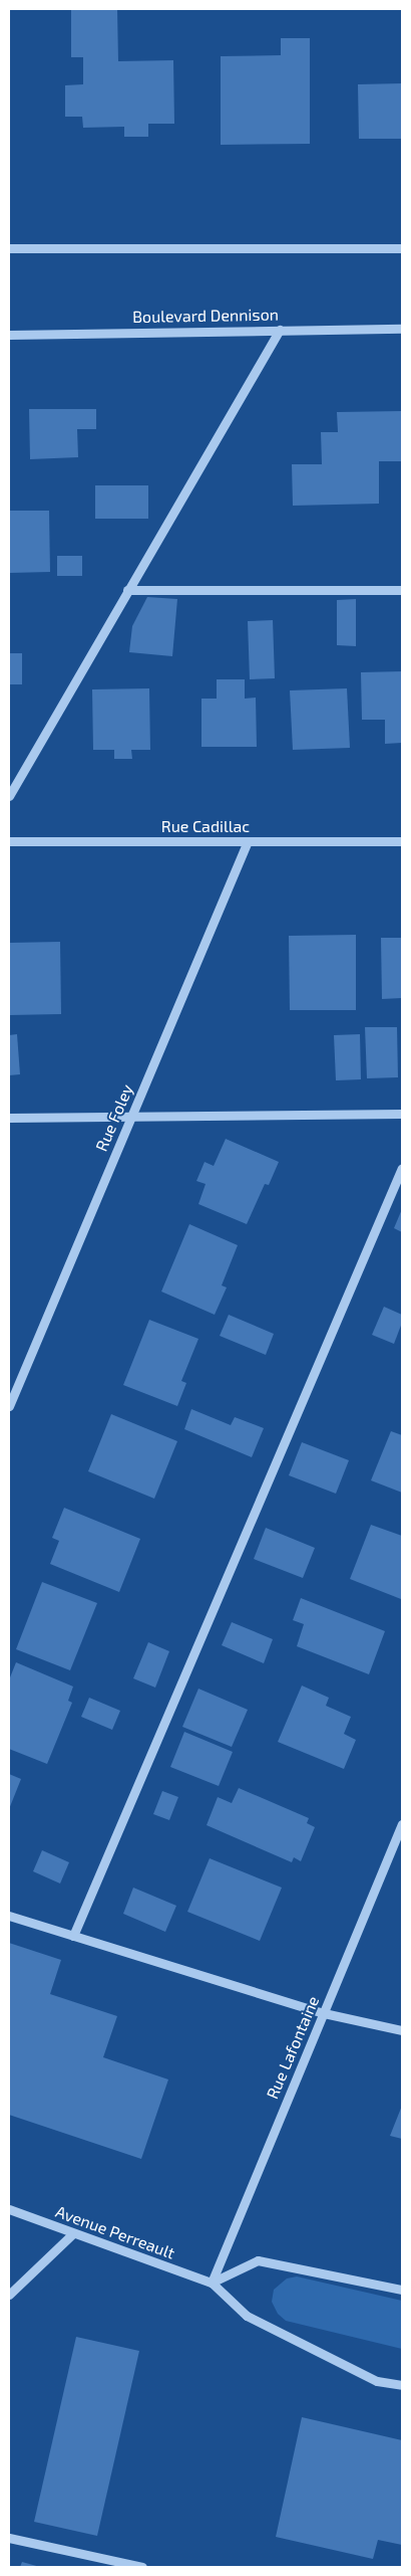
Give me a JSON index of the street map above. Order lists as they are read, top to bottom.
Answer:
{
  "streets": {
    "street": [
      "Boulevard Dennison",
      "Rue Cadillac",
      "Rue Foley",
      "Rue Lafontaine",
      "Avenue Perreault"
    ]
  },
  "crossings": [
    ["Rue Cadillac", "Rue Foley"],
    ["Rue Lafontaine", "Avenue Perreault"]
  ]
}
